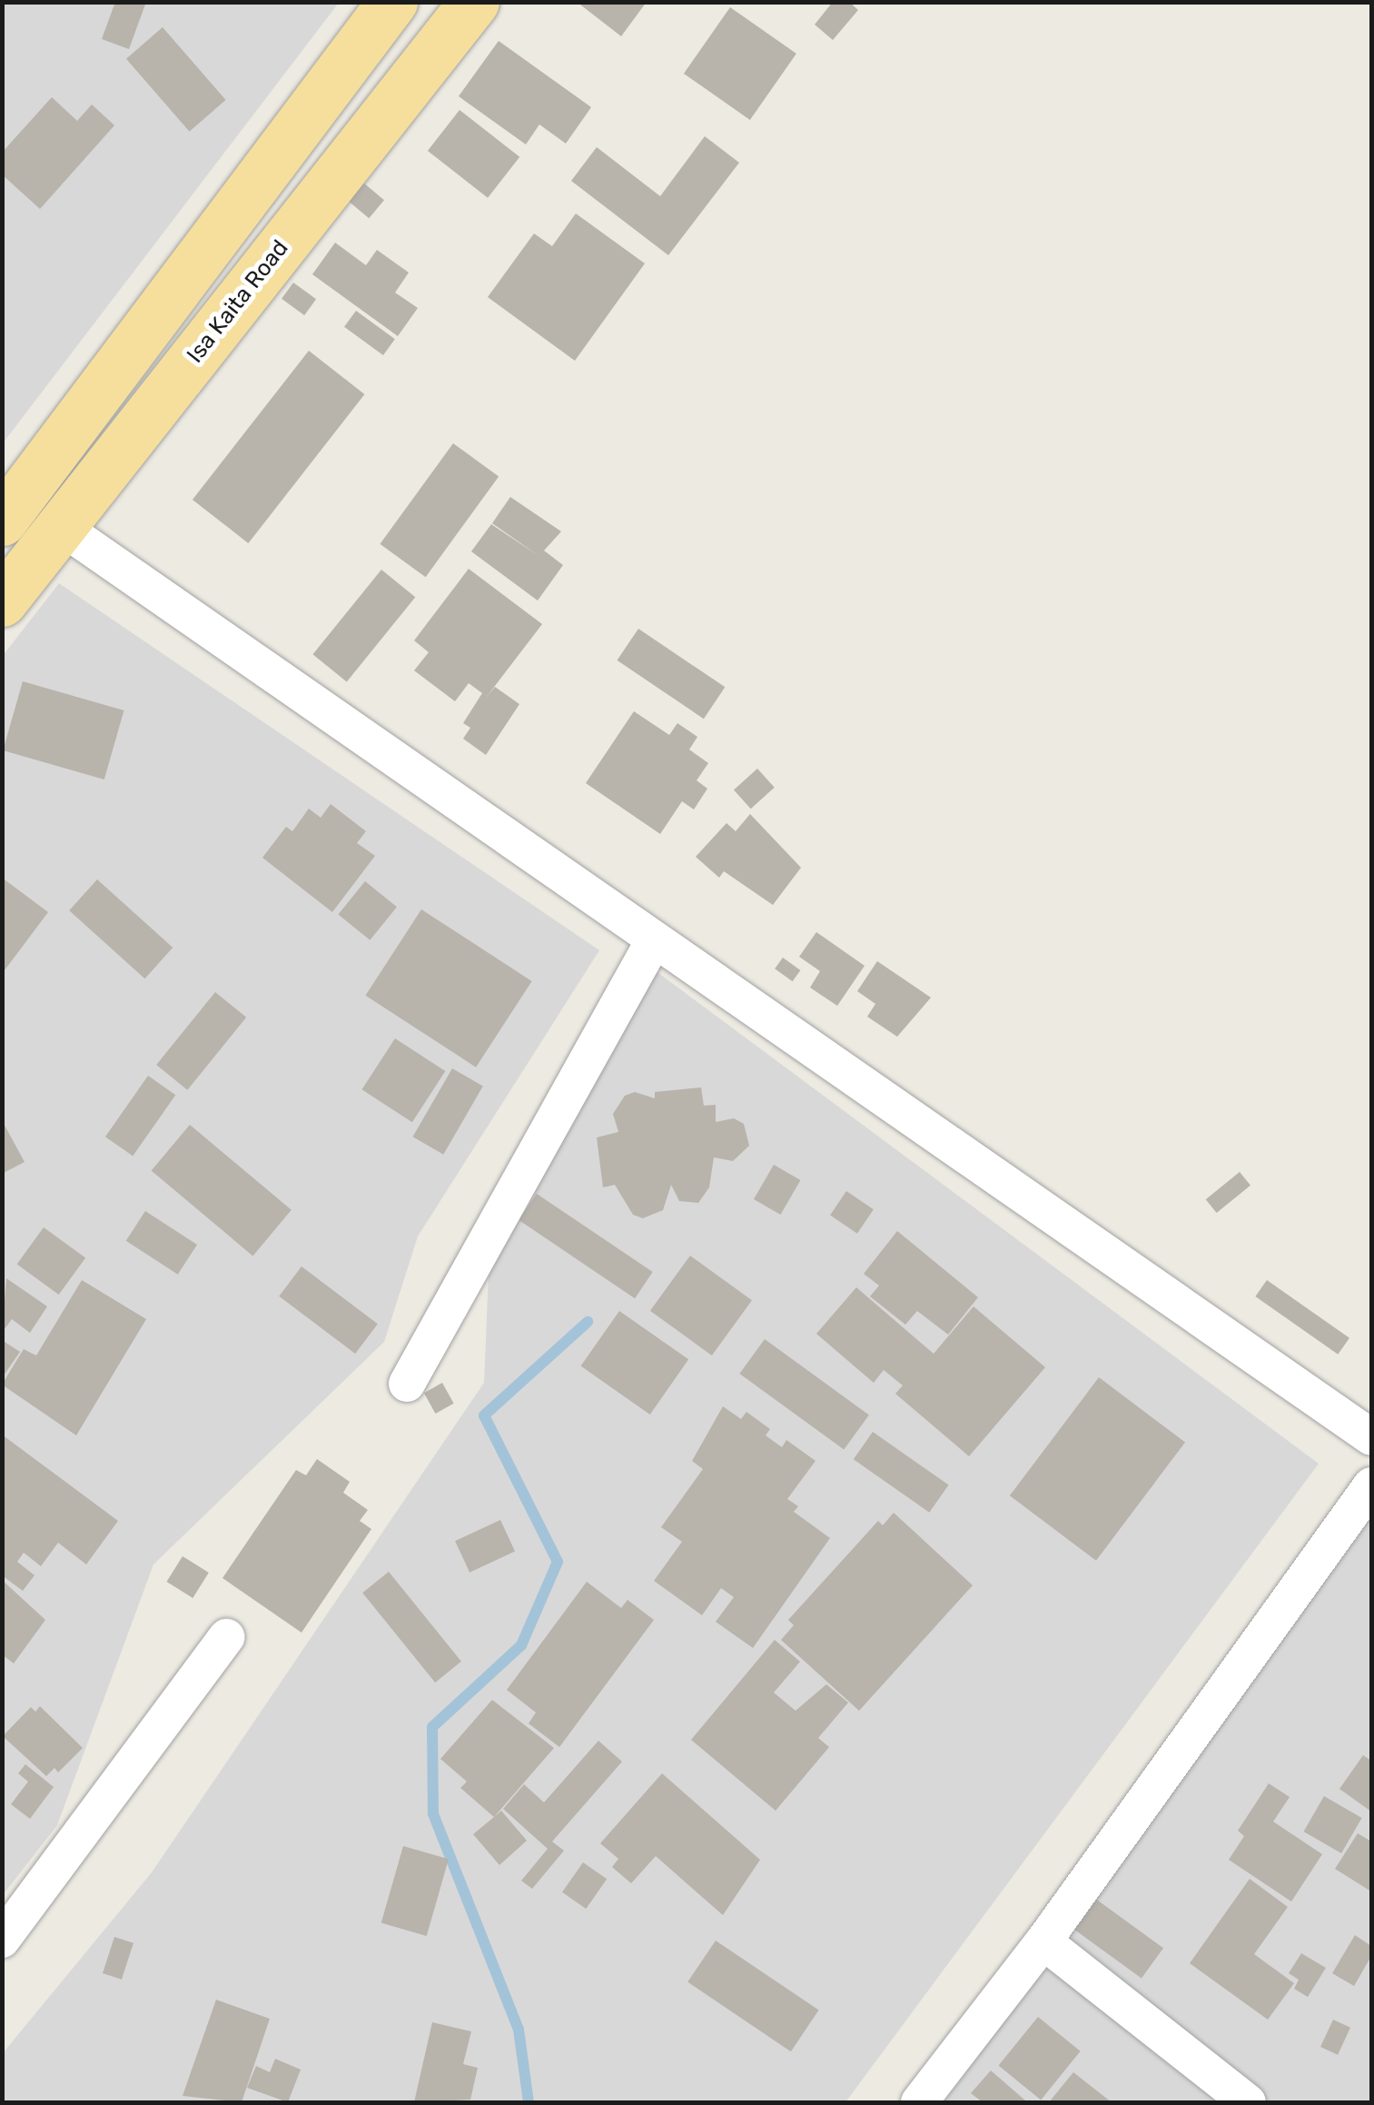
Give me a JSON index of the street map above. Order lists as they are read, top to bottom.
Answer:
{
  "streets": {
    "main road": ["Isa Kaita Road"]
  }
}
